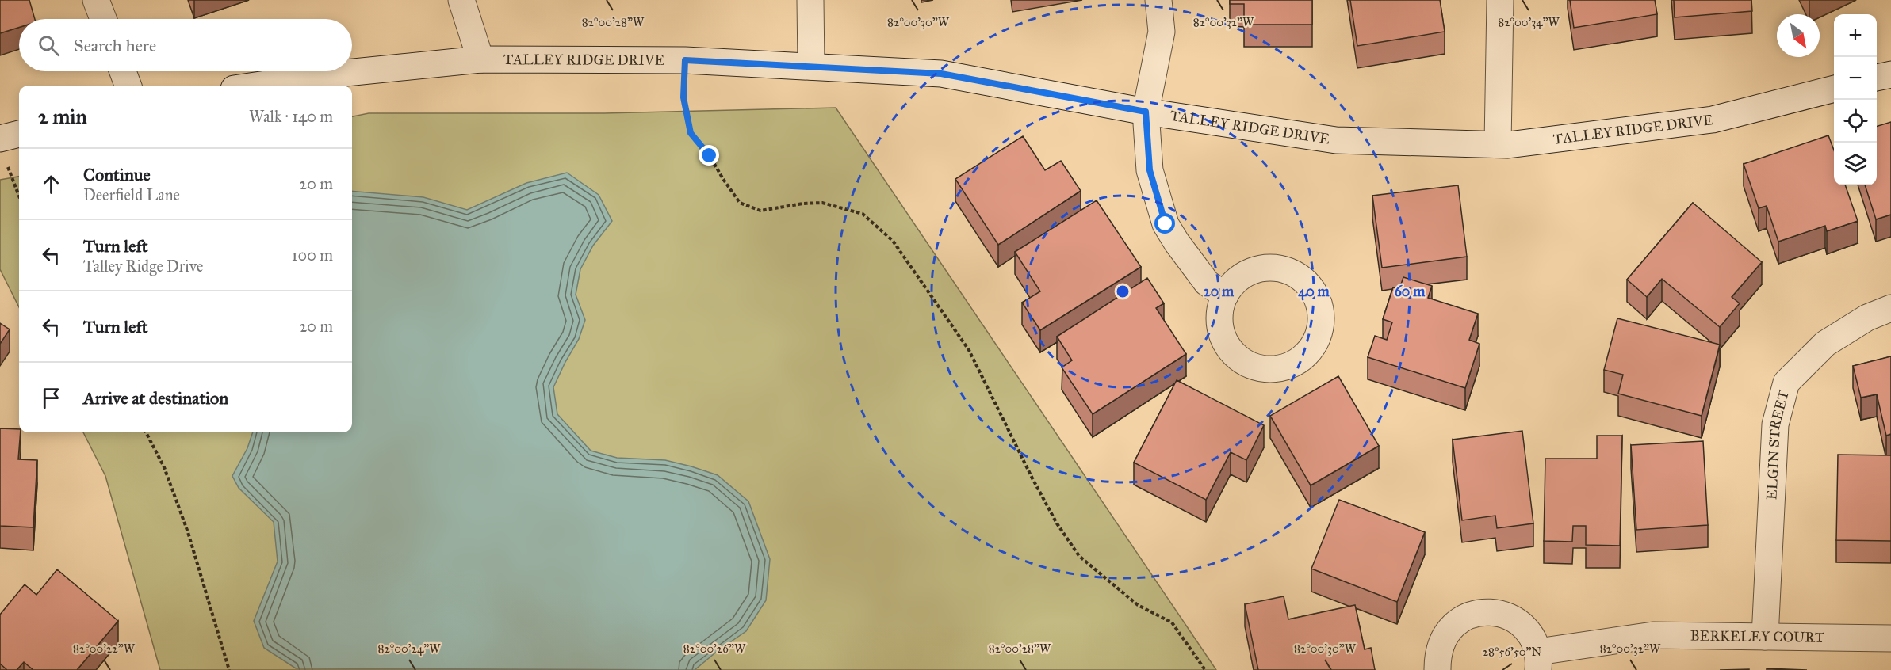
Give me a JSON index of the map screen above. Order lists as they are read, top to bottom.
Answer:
{
  "streets": {
    "street": ["TALLEY RIDGE DRIVE", "ELGIN STREET", "BERKELEY COURT"]
  },
  "crossings": [
    ["ELGIN STREET", "BERKELEY COURT"]
  ],
  "north": "bottom right",
  "page": {
    "map_buttons": ["+", "−"],
    "search": "Search here",
    "heading": ["2 min", "Walk · 140 m"],
    "list": [
      ["Continue", "Deerfield Lane", "20 m"],
      ["Turn left", "Talley Ridge Drive", "100 m"],
      ["Turn left", "20 m"],
      "Arrive at destination"
    ]
  },
  "coordinates": [
    "82°00'28\"W",
    "82°00'30\"W",
    "82°00'32\"W",
    "82°00'34\"W",
    "82°00'22\"W",
    "82°00'24\"W",
    "82°00'26\"W",
    "28°56'50\"N"
  ],
  "rings": ["20 m", "40 m", "60 m"]
}
